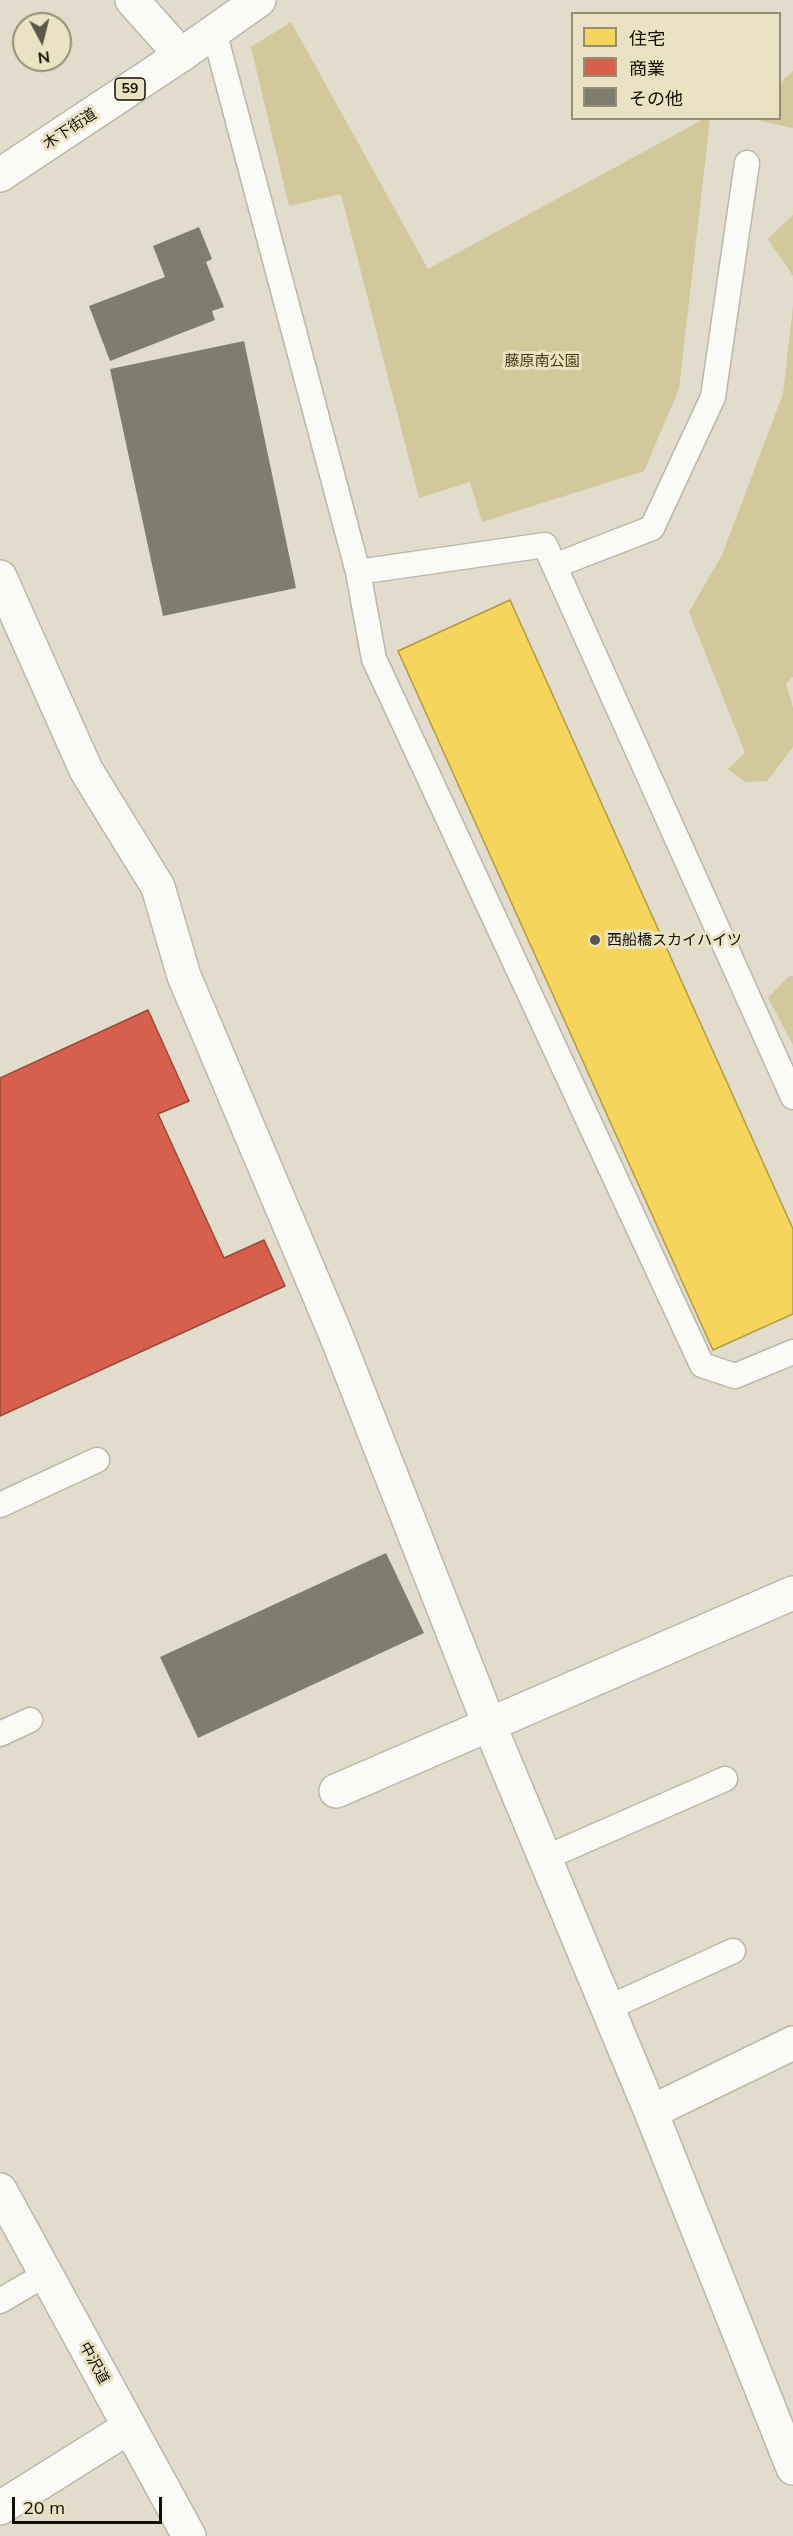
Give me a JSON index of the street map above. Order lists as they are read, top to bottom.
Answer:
{
  "streets": {
    "street": ["59", "木下街道", "中沢道"]
  },
  "parks": ["藤原南公園"],
  "places": ["西船橋スカイハイツ"],
  "legend": ["住宅", "商業", "その他"],
  "scale_bar": "20 m",
  "north": "bottom"
}
